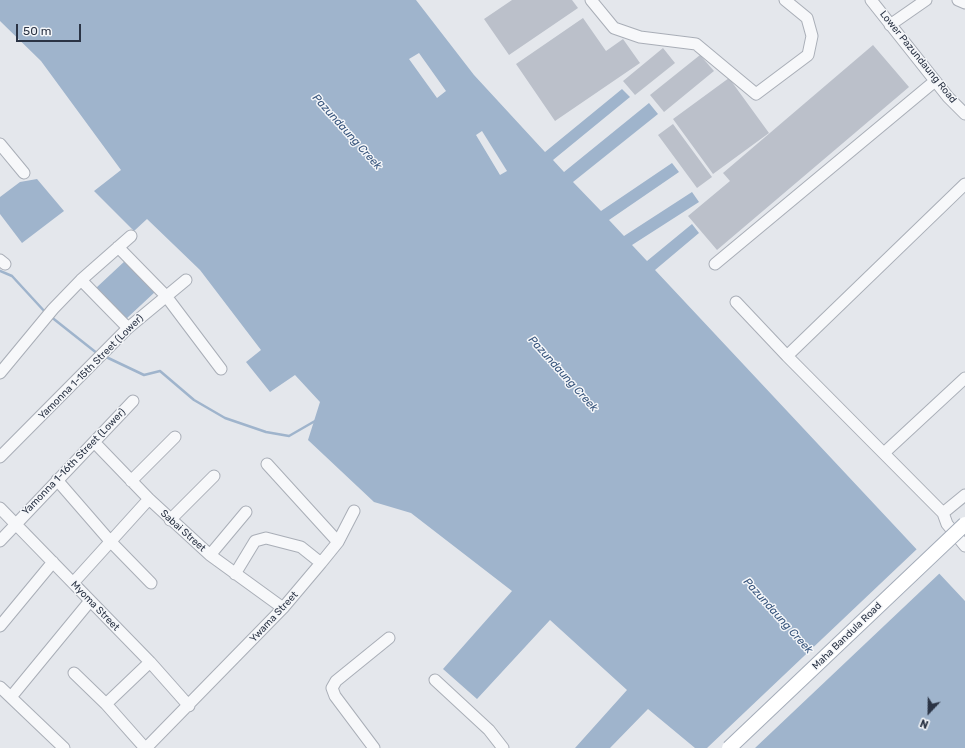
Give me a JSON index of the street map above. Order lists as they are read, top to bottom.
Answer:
{
  "streets": {
    "main road": ["Maha Bandula Road"],
    "street": [
      "Lower Pazundaung Road",
      "Yamonna 1-15th Street (Lower)",
      "Yamonna 1-16th Street (Lower)",
      "Sabai Street",
      "Myoma Street",
      "Ywama Street"
    ]
  },
  "crossings": [
    ["Yamonna 1-16th Street (Lower)", "Sabai Street"],
    ["Yamonna 1-16th Street (Lower)", "Myoma Street"],
    ["Sabai Street", "Ywama Street"],
    ["Myoma Street", "Ywama Street"]
  ],
  "water": ["Pazundaung Creek"],
  "scale_bar": "50 m",
  "north": "bottom"
}
